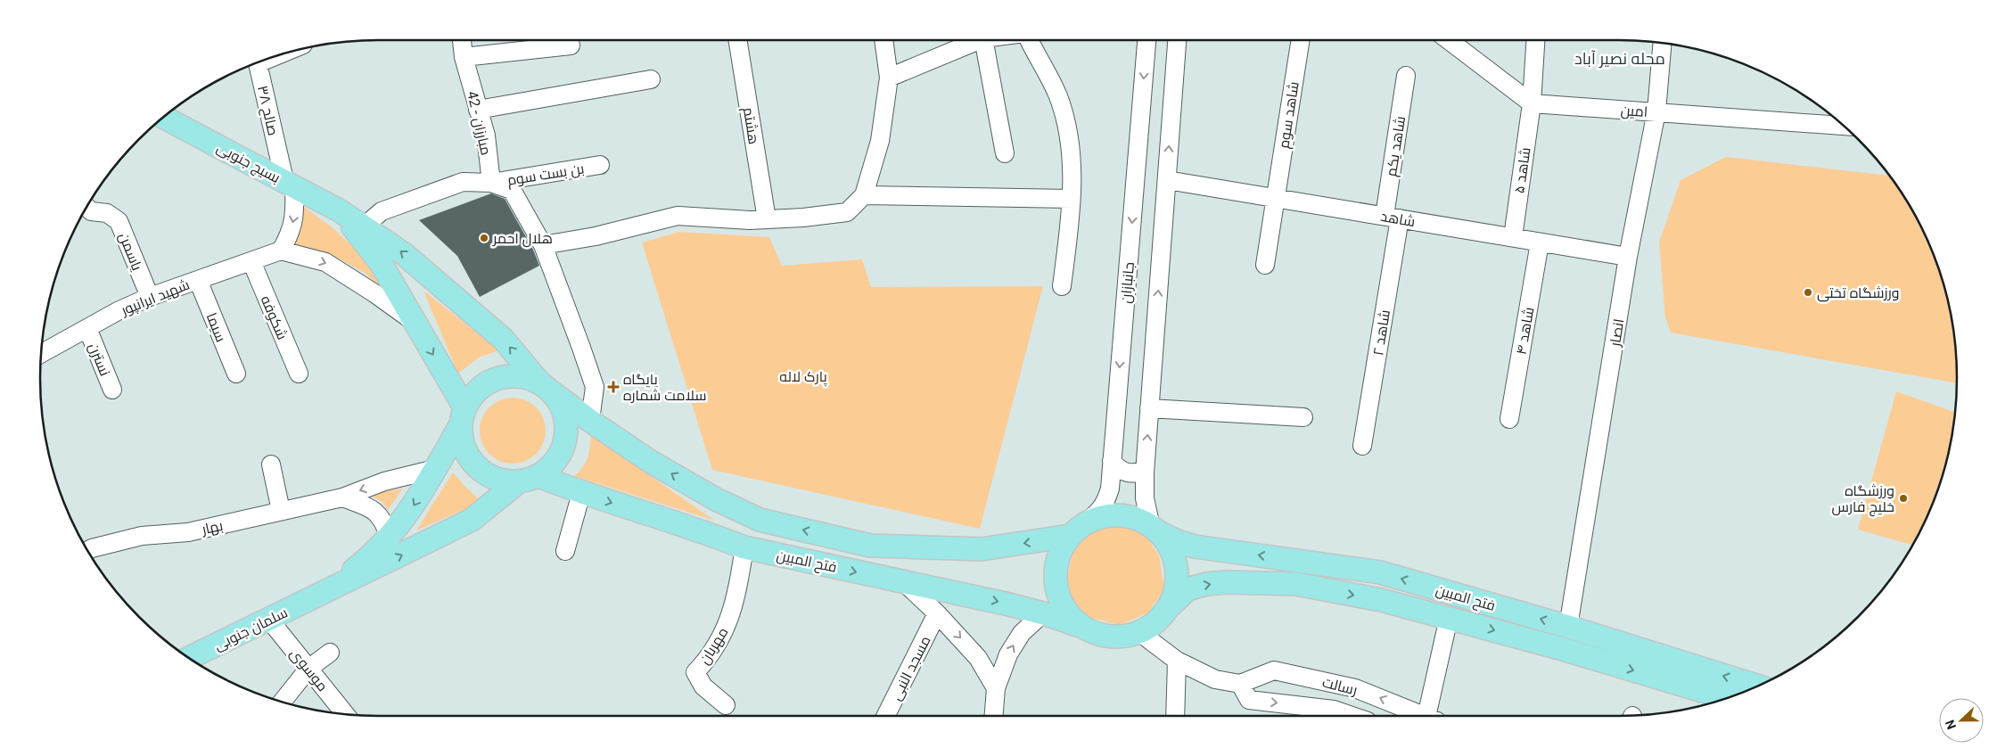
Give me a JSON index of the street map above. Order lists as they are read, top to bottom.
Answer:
{
  "streets": {
    "main road": ["بسیج جنوبی", "فتح المبین", "سلمان جنوبی"],
    "street": [
      "صالح ۳۸",
      "امین",
      "شاهد سوم",
      "مبارزان - 42",
      "هشتم",
      "شاهد یکم",
      "شاهد ۵",
      "بن بست سوم",
      "شاهد",
      "یاسمن",
      "جانبازان",
      "شهید ایرانپور",
      "شکوفه",
      "سیما",
      "شاهد ۴",
      "شاهد ۲",
      "انصار",
      "نسترن",
      "بهار",
      "مهربان",
      "مسجد النبی",
      "موسوی",
      "رسالت"
    ]
  },
  "crossings": [
    ["صالح ۳۸", "بسیج جنوبی"],
    ["امین", "شاهد ۵"],
    ["امین", "انصار"],
    ["شاهد سوم", "شاهد"],
    ["مبارزان - 42", "بن بست سوم"],
    ["شاهد یکم", "شاهد"],
    ["شاهد یکم", "شاهد ۲"],
    ["بسیج جنوبی", "فتح المبین"],
    ["شاهد ۵", "شاهد"],
    ["شاهد", "شاهد ۴"],
    ["شاهد", "شاهد ۲"],
    ["شاهد", "انصار"],
    ["یاسمن", "شهید ایرانپور"],
    ["جانبازان", "فتح المبین"],
    ["شهید ایرانپور", "شکوفه"],
    ["شهید ایرانپور", "سیما"],
    ["شهید ایرانپور", "نسترن"],
    ["انصار", "فتح المبین"],
    ["فتح المبین", "مهربان"],
    ["سلمان جنوبی", "موسوی"]
  ],
  "districts": ["محله نصیر آباد"],
  "parks": ["پارک لاله"],
  "places": {
    "other": ["هلال احمر", "ورزشگاه تختی", "ورزشگاه خلیج فارس"],
    "health": ["پایگاه سلامت شماره"]
  },
  "north": "left"
}
